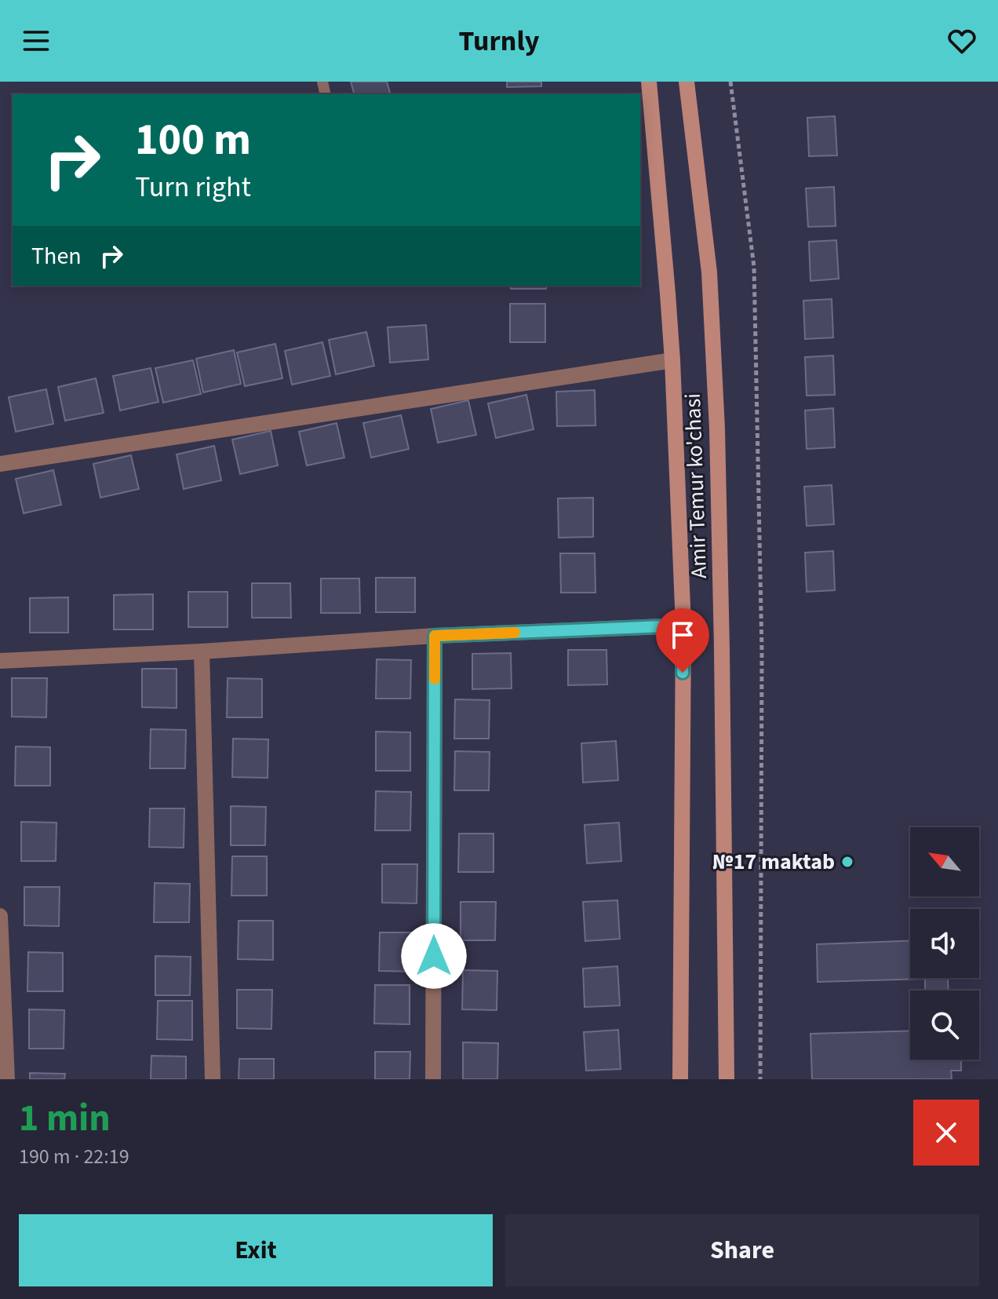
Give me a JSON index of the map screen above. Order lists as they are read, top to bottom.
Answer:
{
  "streets": {
    "main road": ["Amir Temur ko'chasi"]
  },
  "places": ["№17 maktab"],
  "north": "top left",
  "page": {
    "header": "Turnly",
    "turn": ["100 m", "Turn right"],
    "then": "Then",
    "heading": ["1 min", "190 m · 22:19"],
    "buttons": ["Exit", "Share"]
  }
}
